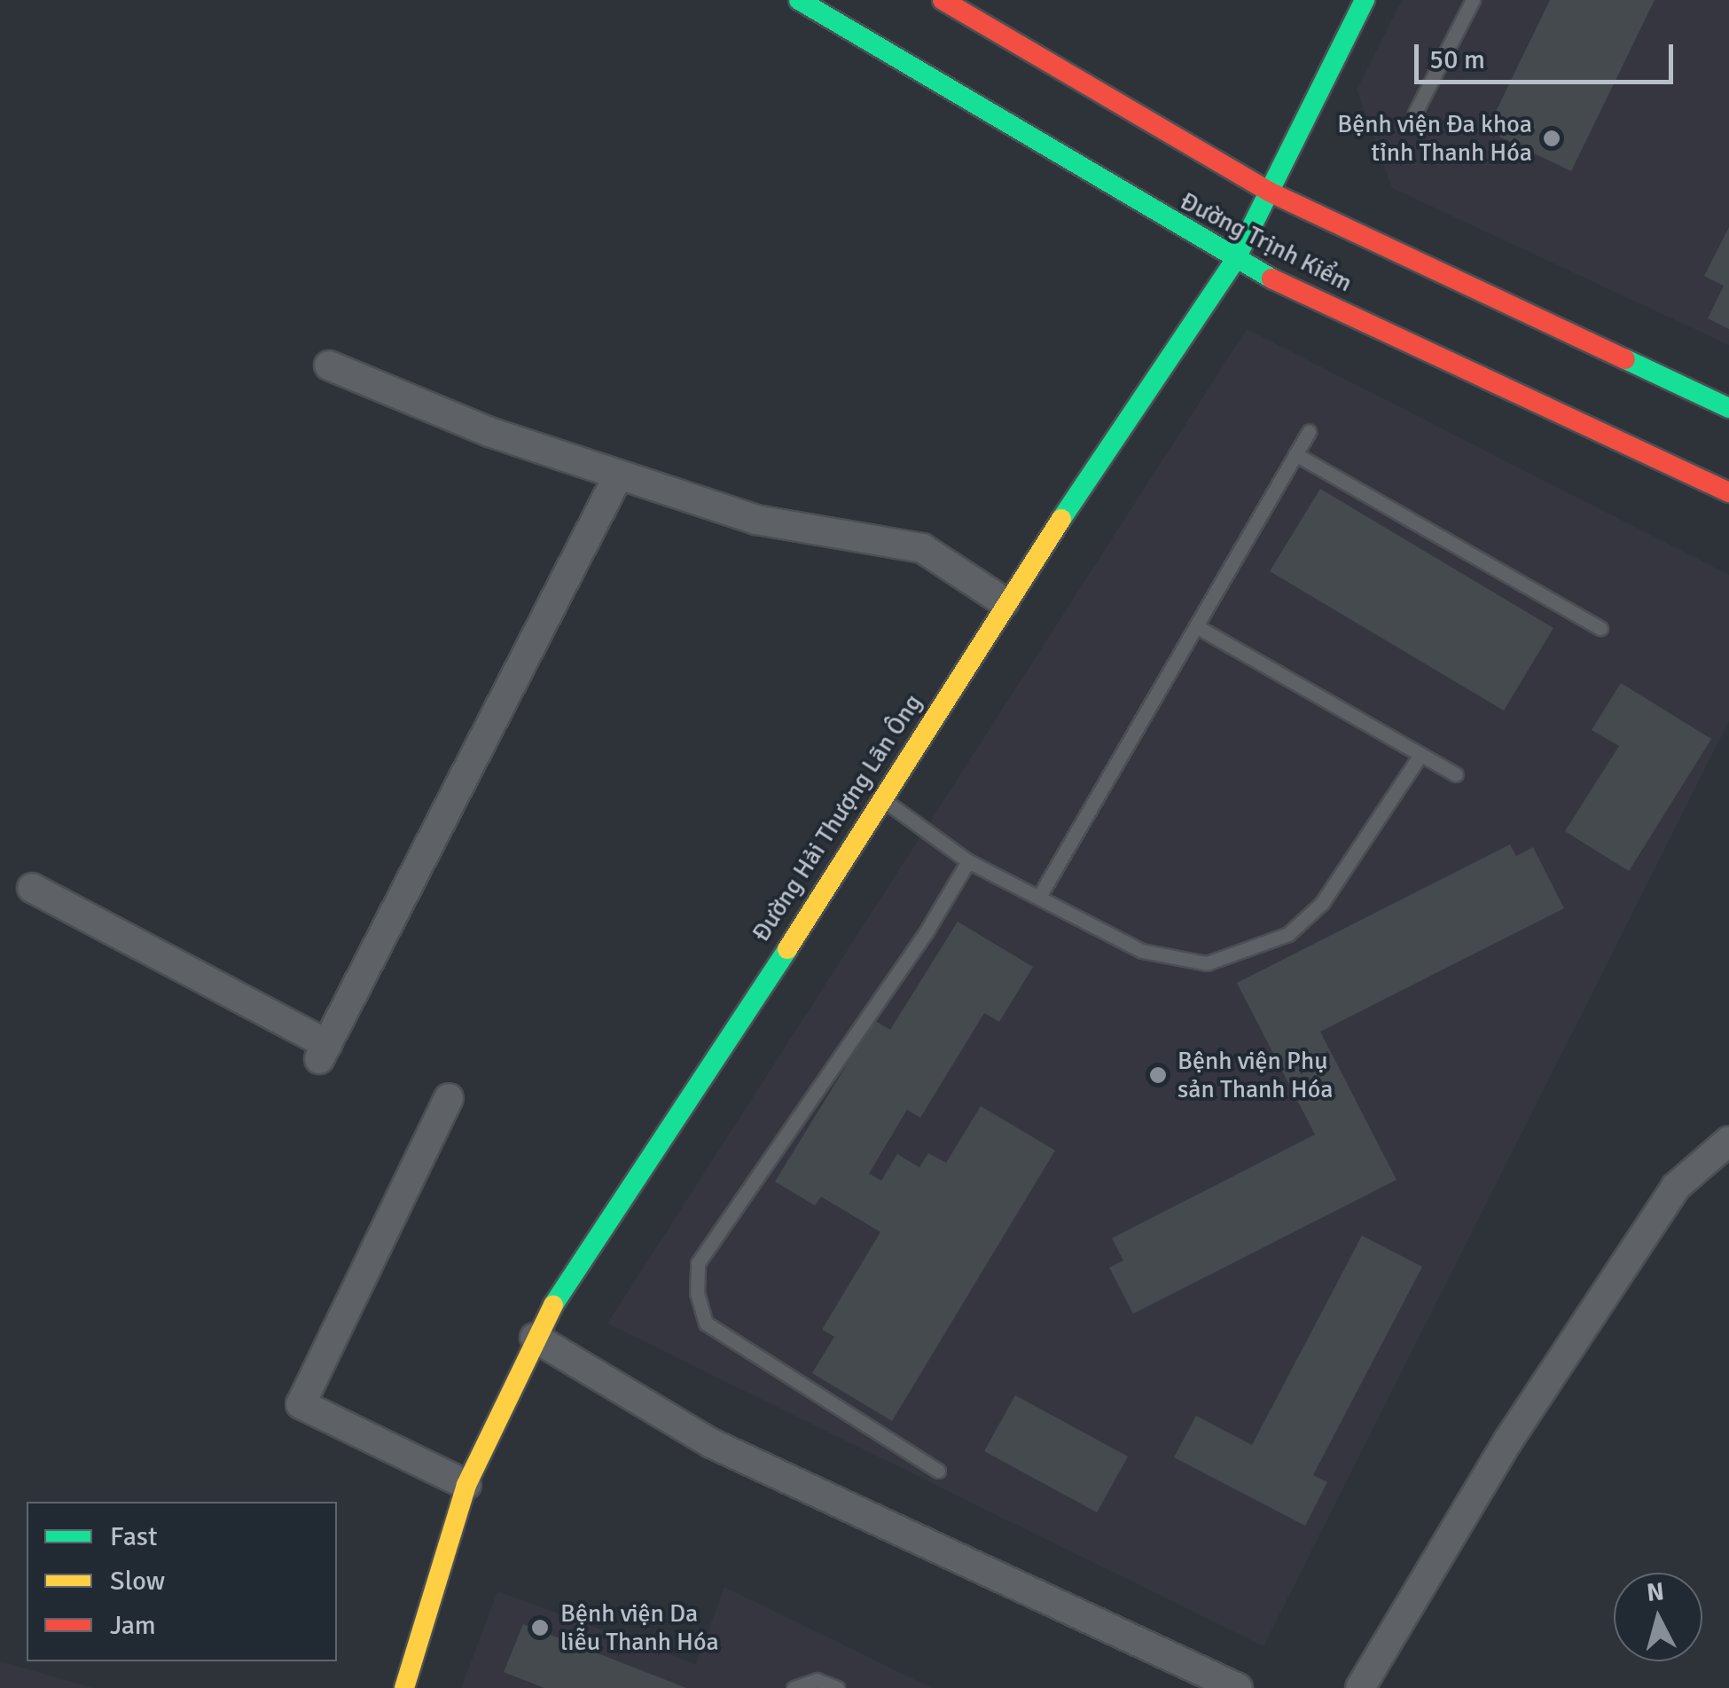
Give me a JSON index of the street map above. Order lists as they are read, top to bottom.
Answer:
{
  "streets": {
    "main road": ["Đường Trịnh Kiểm", "Đường Hải Thượng Lãn Ông"]
  },
  "crossings": [
    ["Đường Trịnh Kiểm", "Đường Hải Thượng Lãn Ông"]
  ],
  "places": ["Bệnh viện Đa khoa tỉnh Thanh Hóa", "Bệnh viện Phụ sản Thanh Hóa", "Bệnh viện Da liễu Thanh Hóa"],
  "legend": ["Fast", "Slow", "Jam"],
  "scale_bar": "50 m",
  "north": "top"
}
